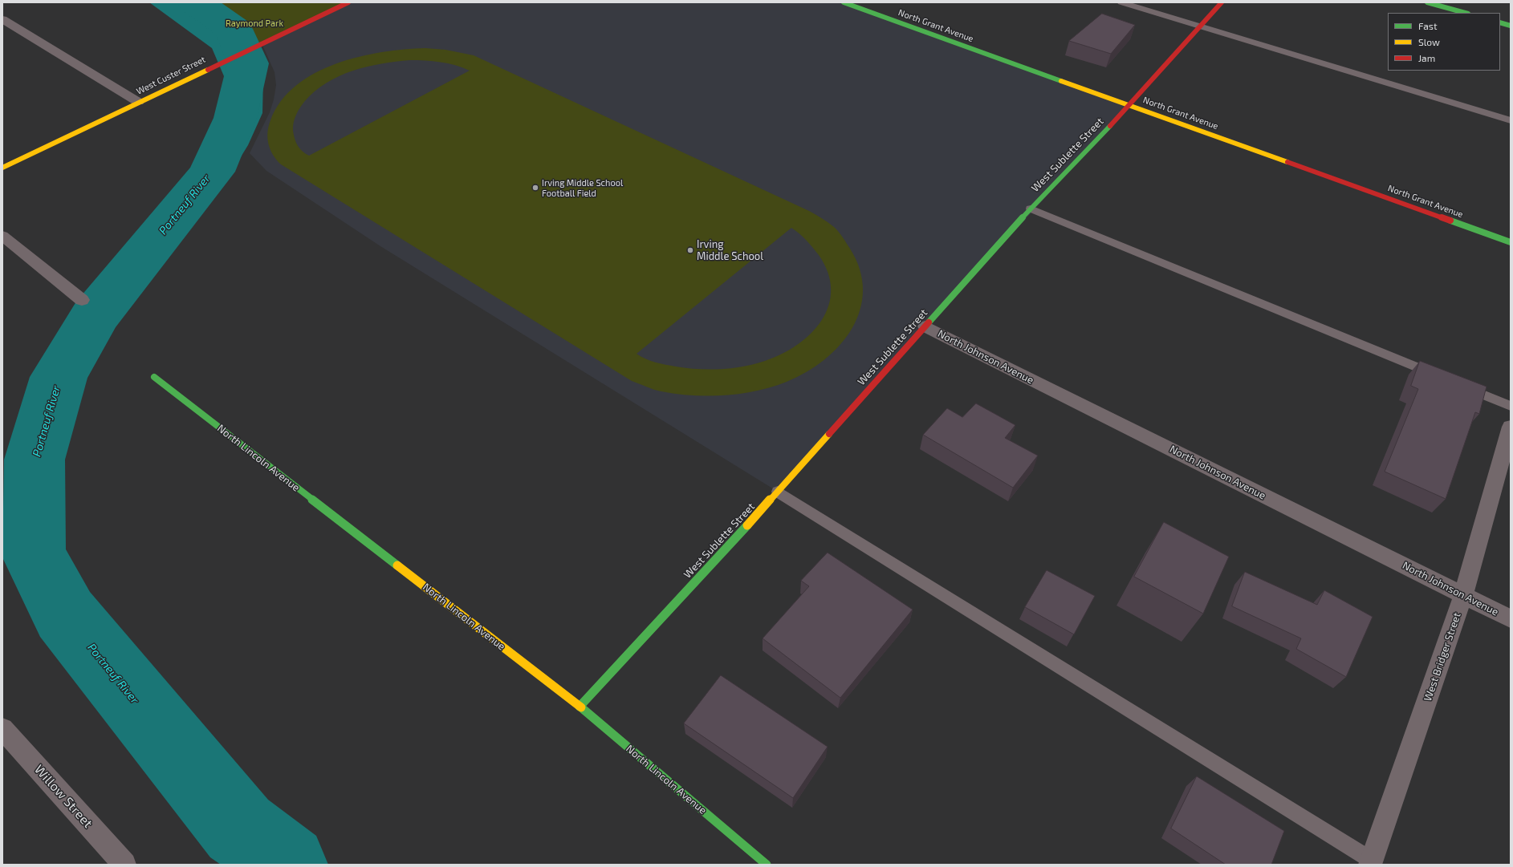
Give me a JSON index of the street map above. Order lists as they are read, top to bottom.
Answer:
{
  "streets": {
    "street": [
      "North Grant Avenue",
      "West Custer Street",
      "West Sublette Street",
      "North Johnson Avenue",
      "North Lincoln Avenue",
      "West Bridger Street",
      "Willow Street"
    ]
  },
  "crossings": [
    ["North Grant Avenue", "West Sublette Street"],
    ["West Sublette Street", "North Johnson Avenue"],
    ["West Sublette Street", "North Lincoln Avenue"],
    ["North Johnson Avenue", "West Bridger Street"]
  ],
  "water": ["Portneuf River"],
  "parks": ["Raymond Park"],
  "places": ["Irving Middle School Football Field", "Irving Middle School"],
  "legend": ["Fast", "Slow", "Jam"]
}
